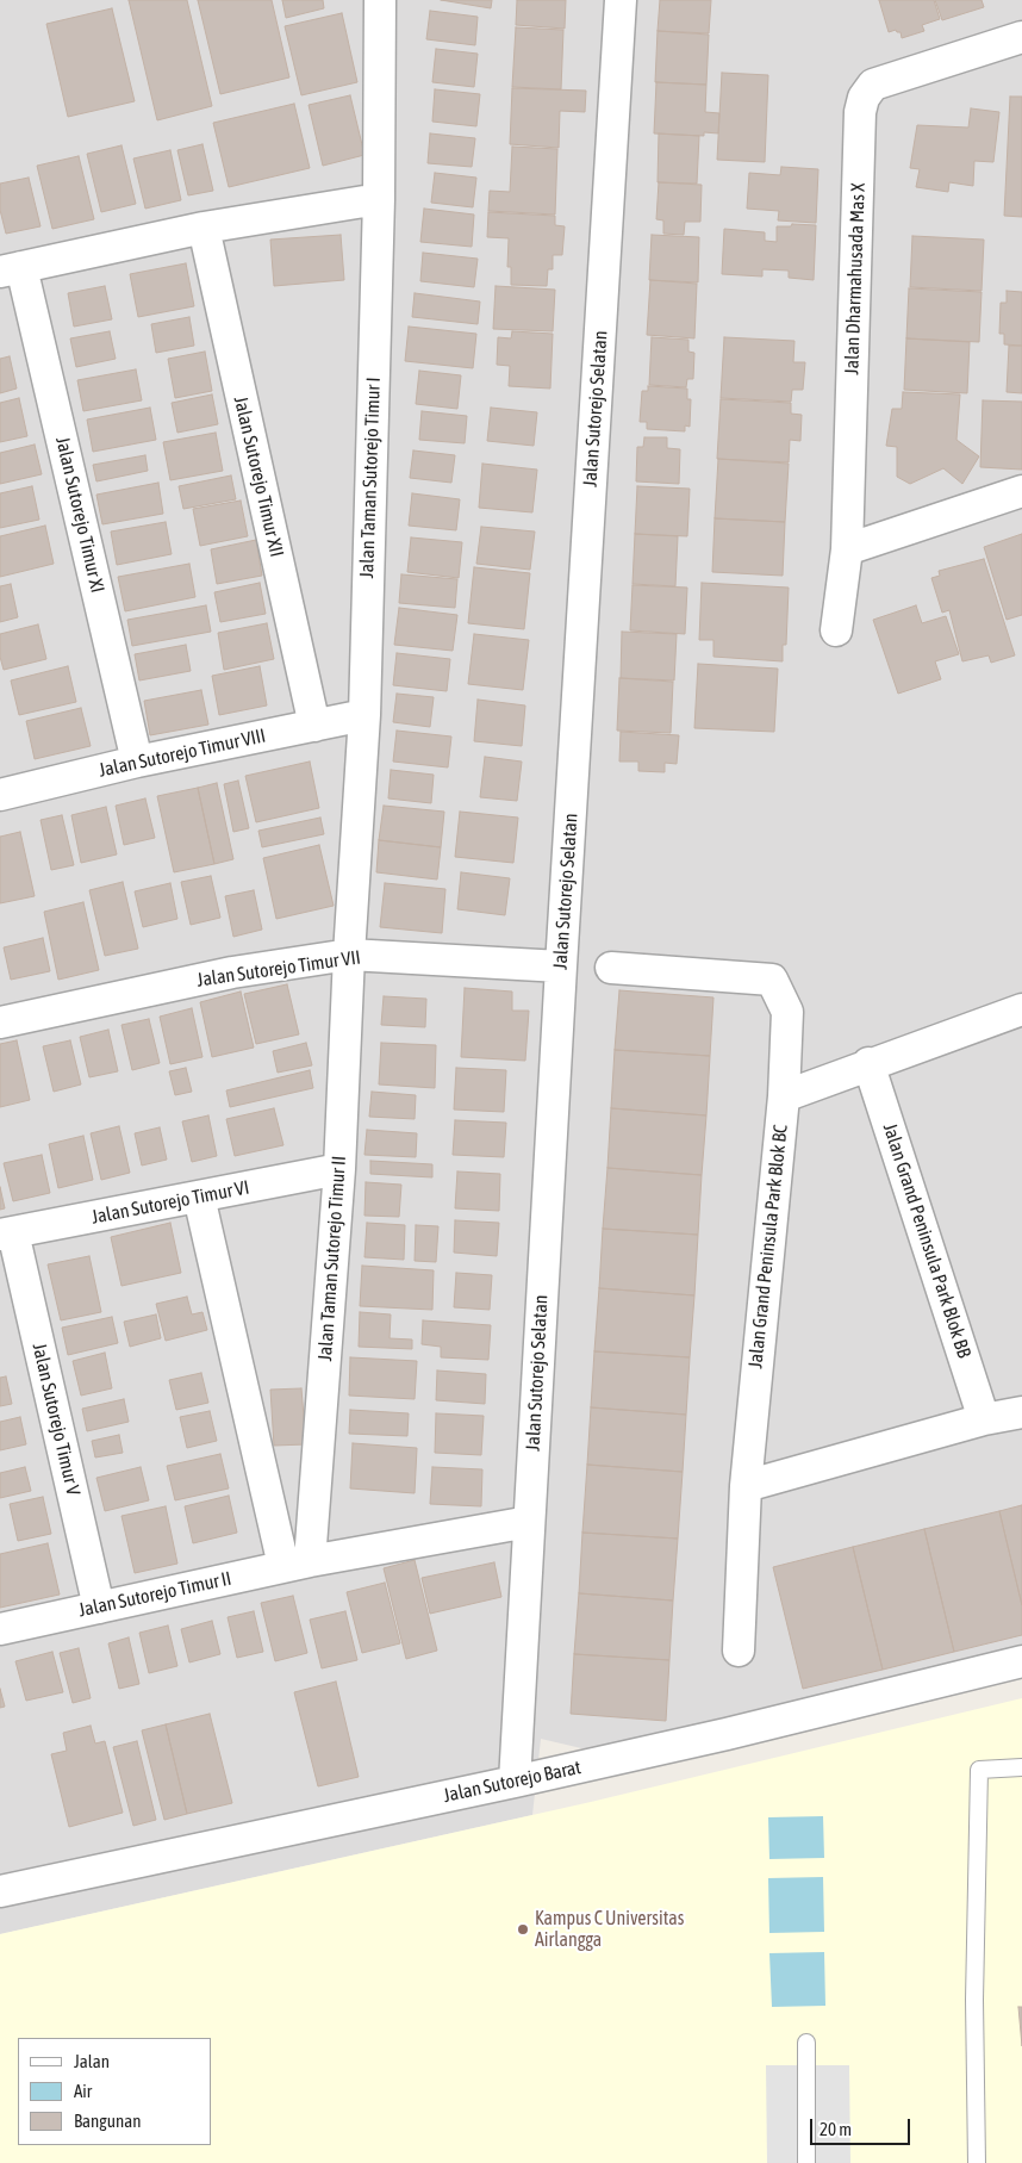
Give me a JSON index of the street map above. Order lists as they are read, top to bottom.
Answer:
{
  "streets": {
    "street": [
      "Jalan Dharmahusada Mas X",
      "Jalan Sutorejo Selatan",
      "Jalan Sutorejo Timur XII",
      "Jalan Taman Sutorejo Timur I",
      "Jalan Sutorejo Timur XI",
      "Jalan Sutorejo Timur VIII",
      "Jalan Sutorejo Timur VII",
      "Jalan Sutorejo Timur VI",
      "Jalan Grand Peninsula Park Blok BB",
      "Jalan Grand Peninsula Park Blok BC",
      "Jalan Taman Sutorejo Timur II",
      "Jalan Sutorejo Timur V",
      "Jalan Sutorejo Timur II",
      "Jalan Sutorejo Barat"
    ]
  },
  "crossings": [
    ["Jalan Sutorejo Selatan", "Jalan Sutorejo Timur VII"],
    ["Jalan Sutorejo Selatan", "Jalan Sutorejo Timur II"],
    ["Jalan Sutorejo Selatan", "Jalan Sutorejo Barat"],
    ["Jalan Sutorejo Timur XII", "Jalan Sutorejo Timur VIII"],
    ["Jalan Taman Sutorejo Timur I", "Jalan Sutorejo Timur VIII"],
    ["Jalan Taman Sutorejo Timur I", "Jalan Sutorejo Timur VII"],
    ["Jalan Taman Sutorejo Timur I", "Jalan Taman Sutorejo Timur II"],
    ["Jalan Sutorejo Timur XI", "Jalan Sutorejo Timur VIII"],
    ["Jalan Sutorejo Timur VII", "Jalan Taman Sutorejo Timur II"],
    ["Jalan Sutorejo Timur VI", "Jalan Taman Sutorejo Timur II"],
    ["Jalan Sutorejo Timur VI", "Jalan Sutorejo Timur V"],
    ["Jalan Grand Peninsula Park Blok BB", "Jalan Grand Peninsula Park Blok BC"],
    ["Jalan Taman Sutorejo Timur II", "Jalan Sutorejo Timur II"],
    ["Jalan Sutorejo Timur V", "Jalan Sutorejo Timur II"]
  ],
  "places": ["Kampus C Universitas Airlangga"],
  "legend": ["Jalan", "Air", "Bangunan"],
  "scale_bar": "20 m"
}
